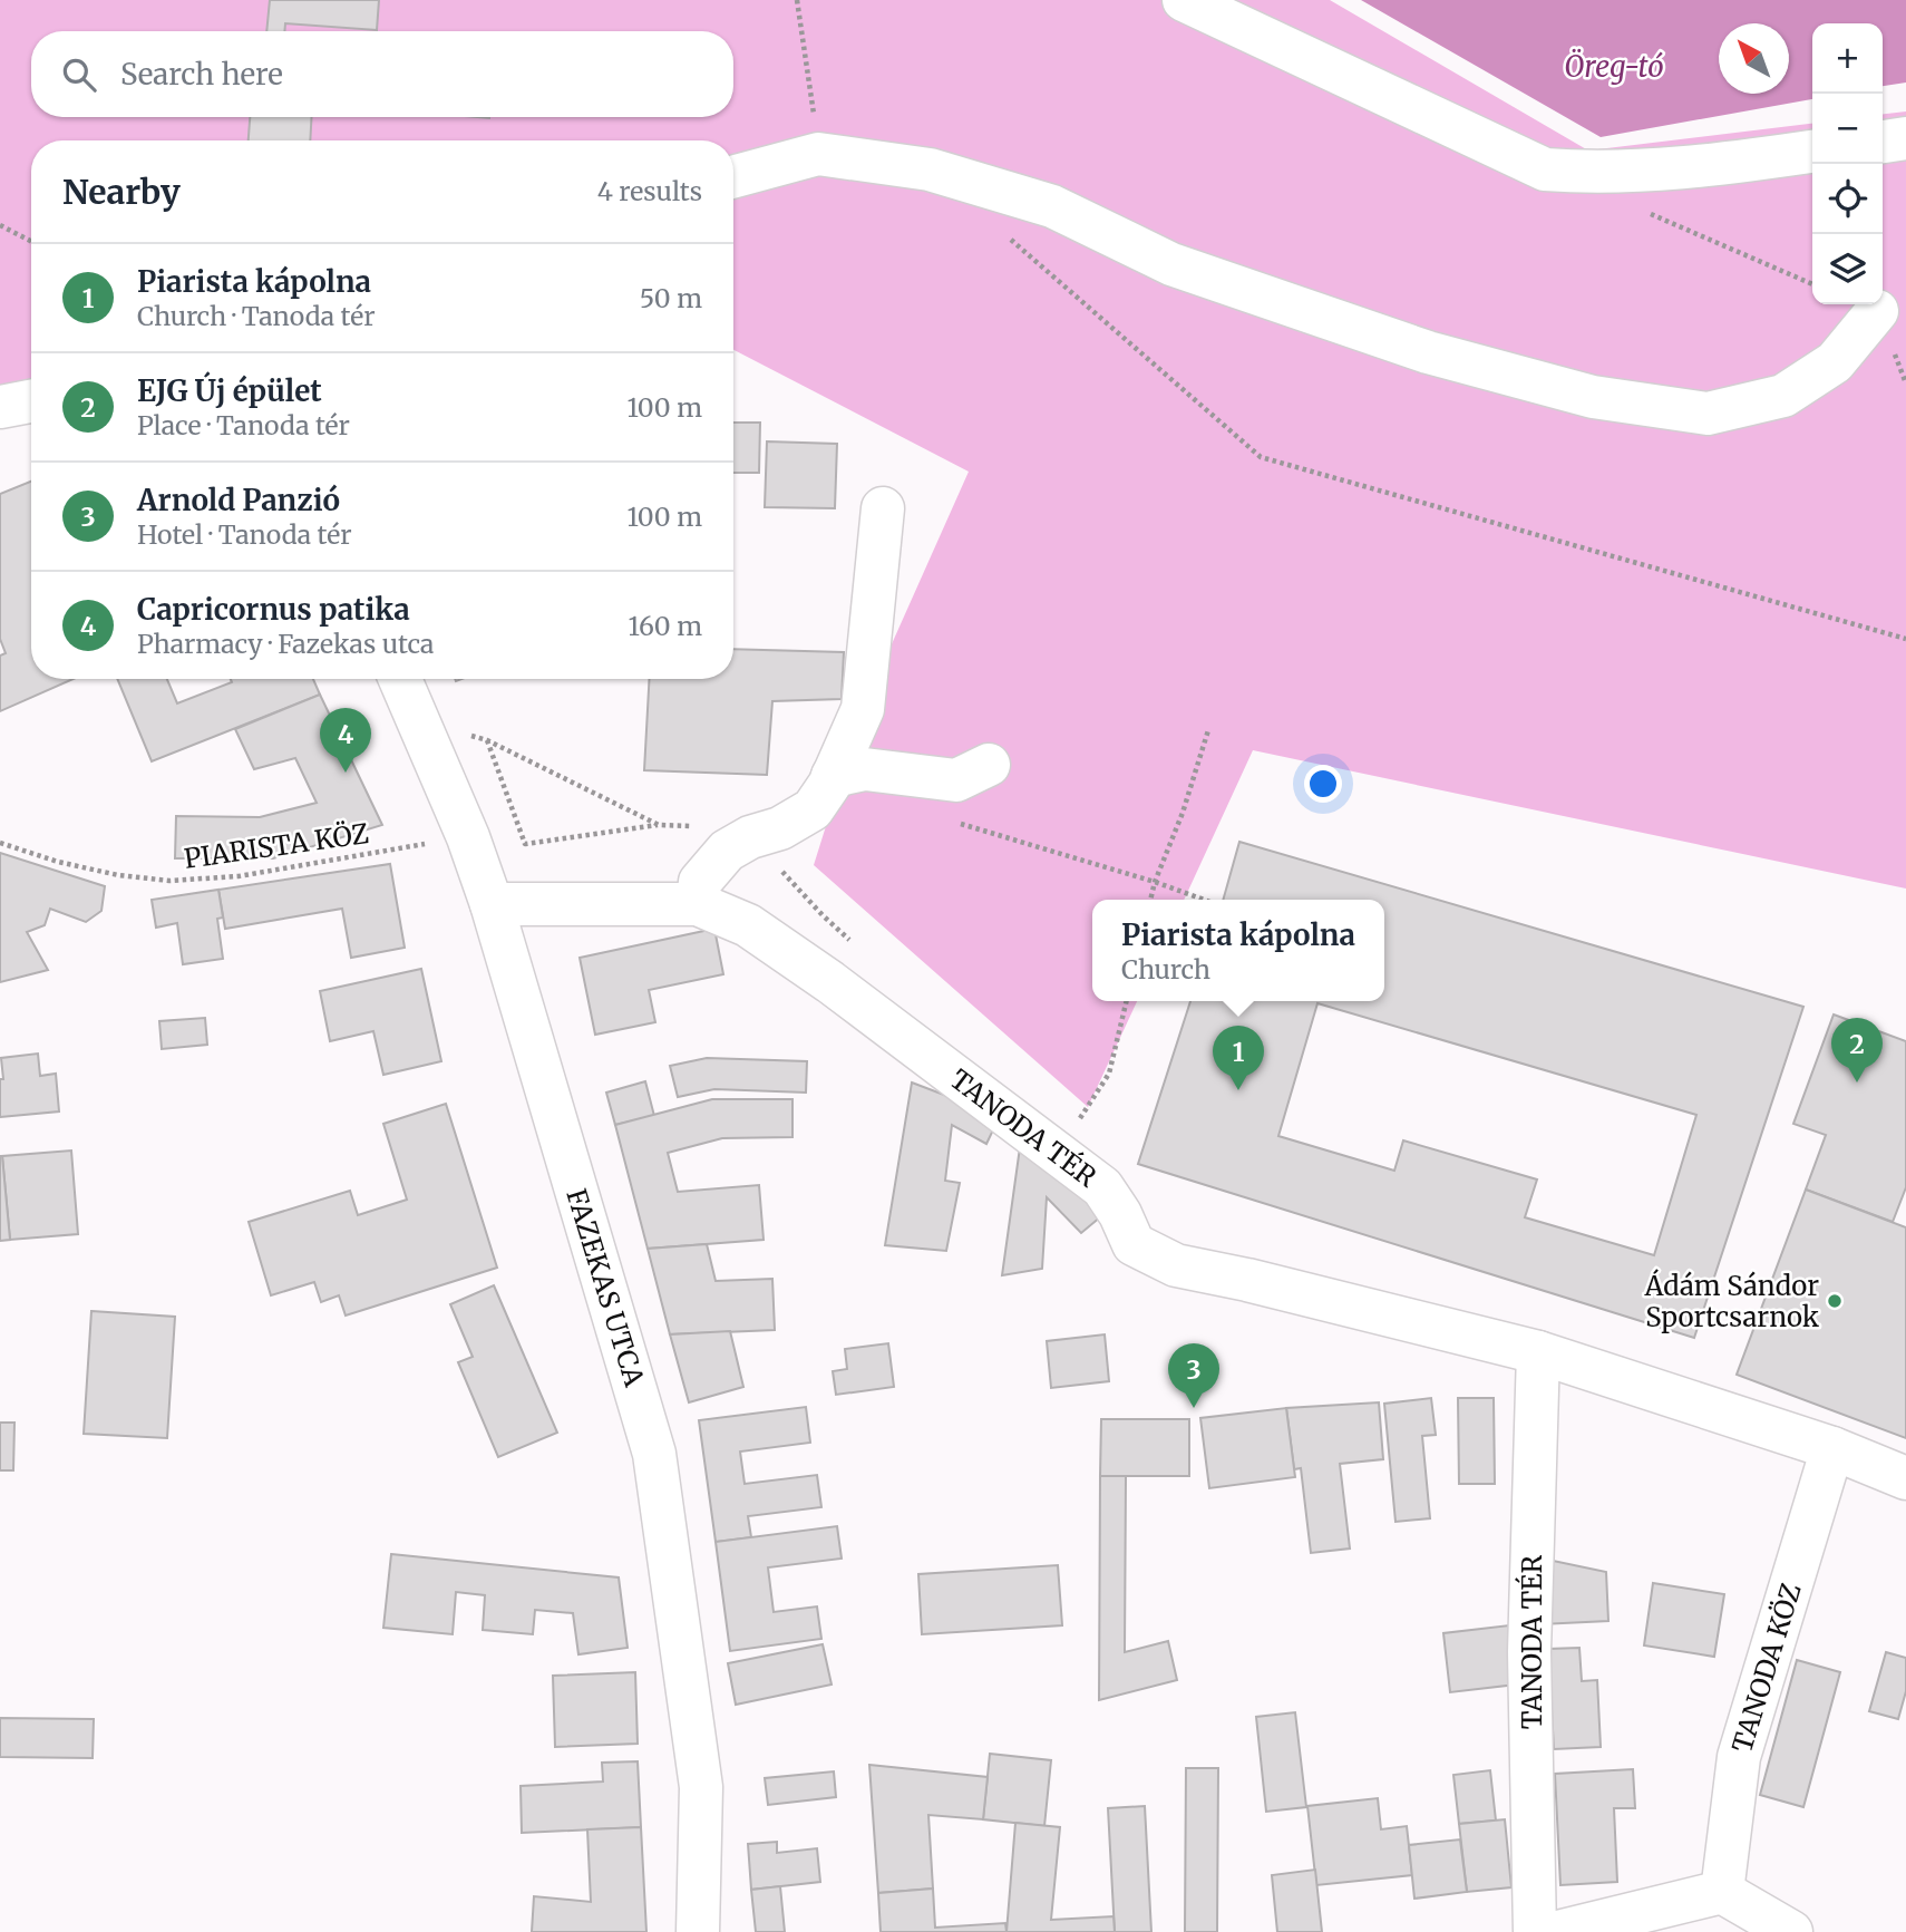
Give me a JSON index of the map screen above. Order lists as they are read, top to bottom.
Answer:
{
  "streets": {
    "street": ["TANODA TÉR", "FAZEKAS UTCA", "TANODA KÖZ"],
    "path": ["PIARISTA KÖZ"]
  },
  "crossings": [
    ["PIARISTA KÖZ", "FAZEKAS UTCA"],
    ["TANODA TÉR", "FAZEKAS UTCA"],
    ["TANODA TÉR", "TANODA KÖZ"]
  ],
  "water": ["Öreg-tó"],
  "places": ["Ádám Sándor Sportcsarnok"],
  "north": "top left",
  "page": {
    "map_buttons": ["+", "−"],
    "search": "Search here",
    "heading": ["Nearby", "4 results"],
    "list": [
      {
        "mark": "1",
        "name": "Piarista kápolna",
        "note": "Church · Tanoda tér",
        "value": "50 m"
      },
      {
        "mark": "2",
        "name": "EJG Új épület",
        "note": "Place · Tanoda tér",
        "value": "100 m"
      },
      {
        "mark": "3",
        "name": "Arnold Panzió",
        "note": "Hotel · Tanoda tér",
        "value": "100 m"
      },
      {
        "mark": "4",
        "name": "Capricornus patika",
        "note": "Pharmacy · Fazekas utca",
        "value": "160 m"
      }
    ],
    "pins": [
      "4",
      "2",
      "1",
      "3"
    ],
    "popup": ["Piarista kápolna", "Church"]
  }
}
